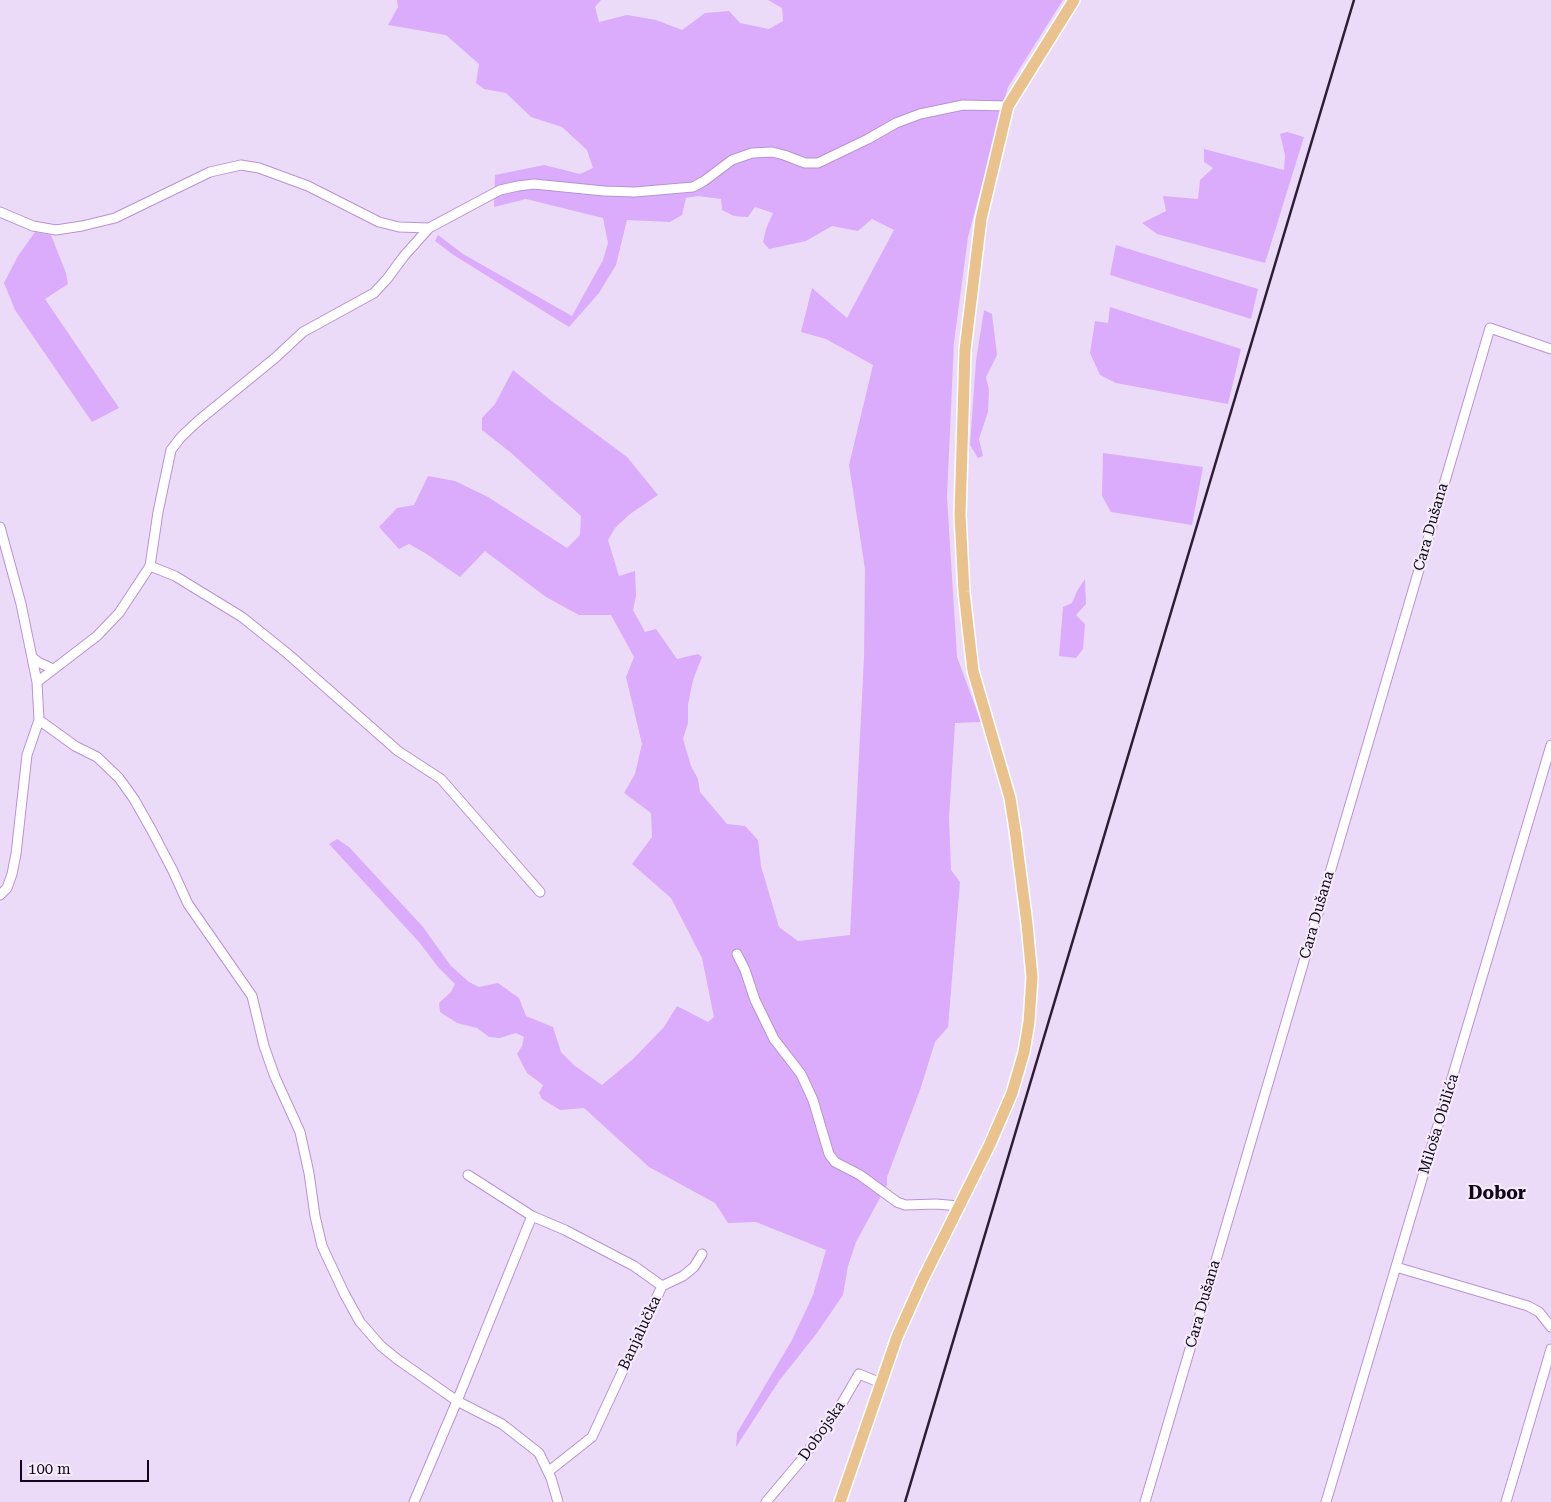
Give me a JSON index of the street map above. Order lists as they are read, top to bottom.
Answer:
{
  "streets": {
    "street": [
      "Cara Dušana",
      "Miloša Obilića",
      "Banjalučka",
      "Dobojska"
    ]
  },
  "districts": ["Dobor"],
  "scale_bar": "100 m"
}
